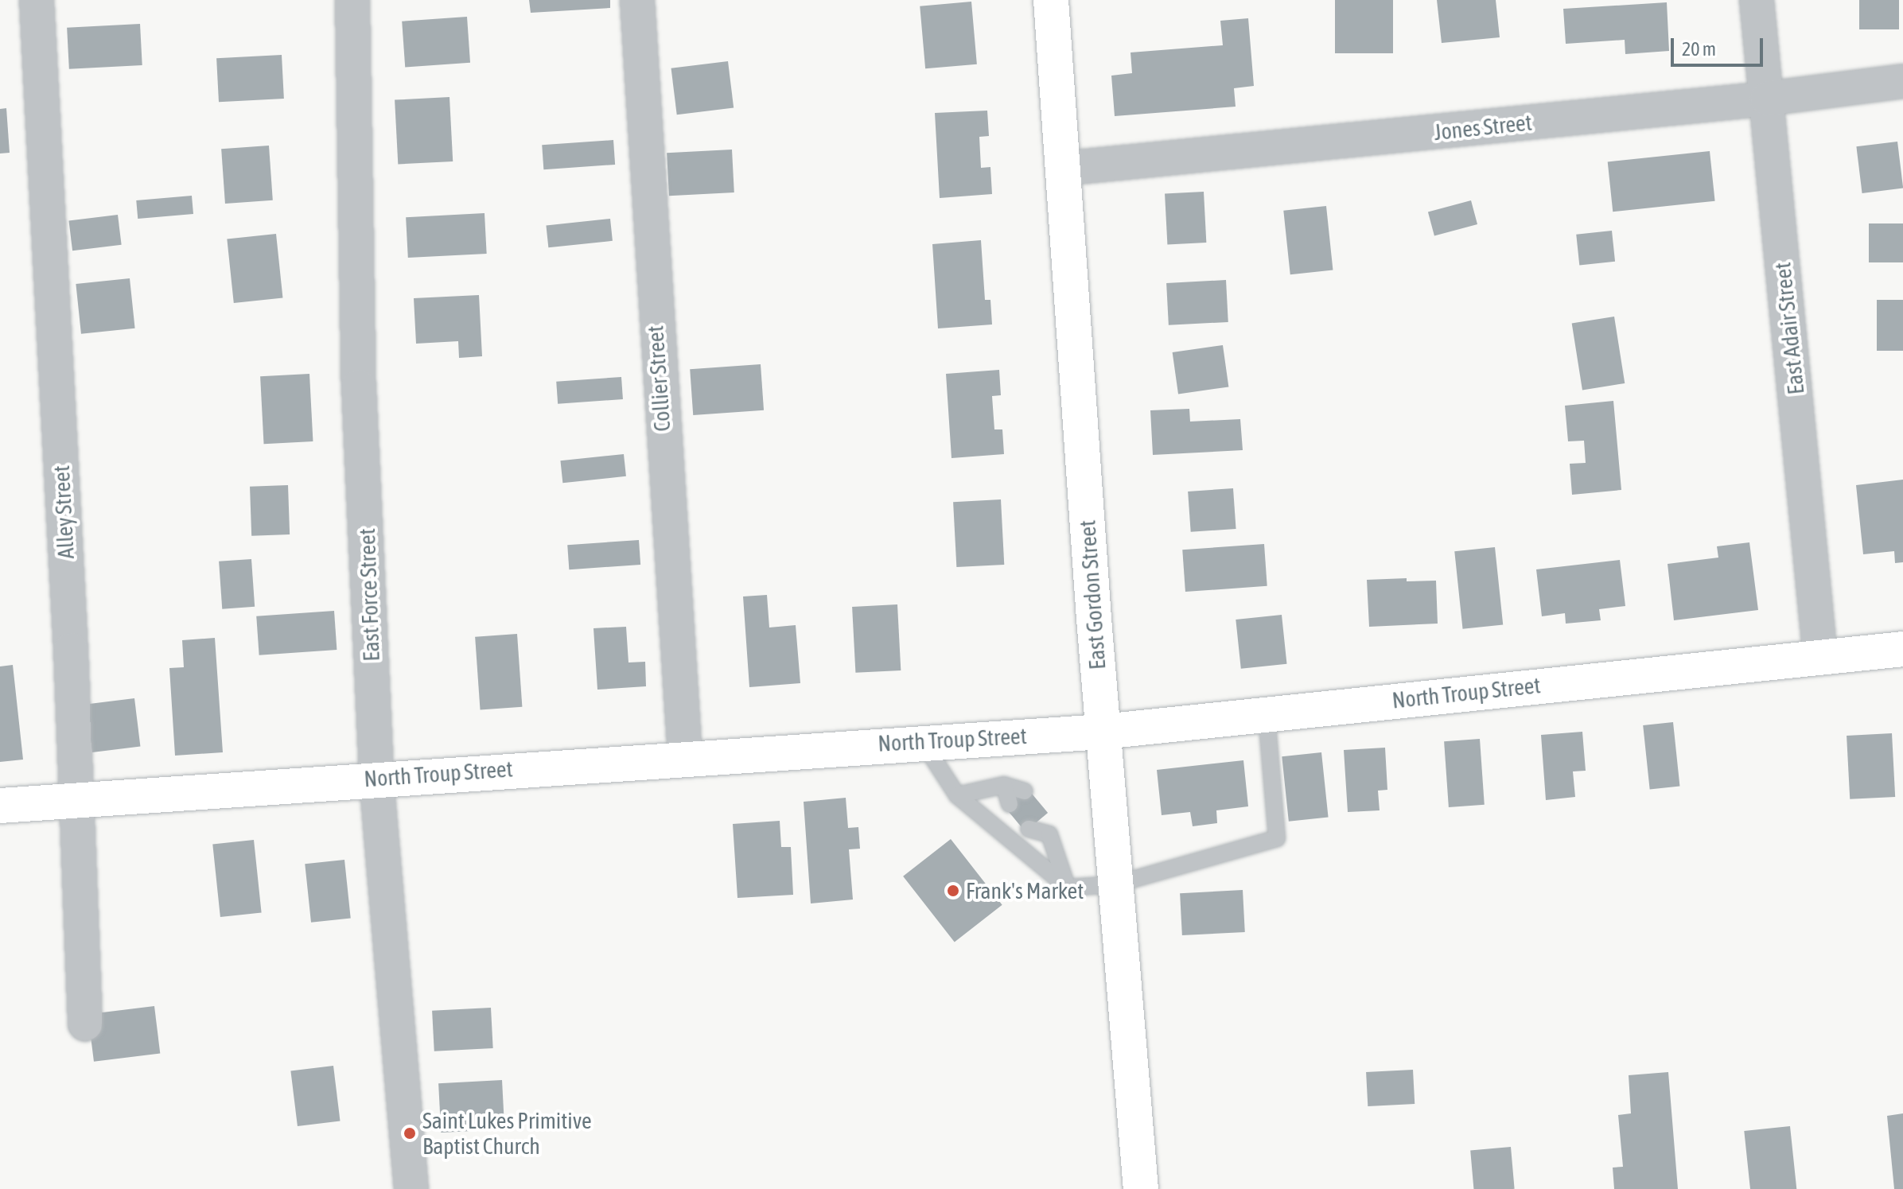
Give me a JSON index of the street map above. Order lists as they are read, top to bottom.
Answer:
{
  "streets": {
    "street": [
      "Jones Street",
      "East Adair Street",
      "Collier Street",
      "Alley Street",
      "East Force Street",
      "East Gordon Street",
      "North Troup Street"
    ]
  },
  "crossings": [
    ["Jones Street", "East Adair Street"],
    ["Jones Street", "East Gordon Street"],
    ["East Adair Street", "North Troup Street"],
    ["Collier Street", "North Troup Street"],
    ["Alley Street", "North Troup Street"],
    ["East Force Street", "North Troup Street"],
    ["East Gordon Street", "North Troup Street"]
  ],
  "places": ["Frank's Market", "Saint Lukes Primitive Baptist Church"],
  "scale_bar": "20 m"
}
